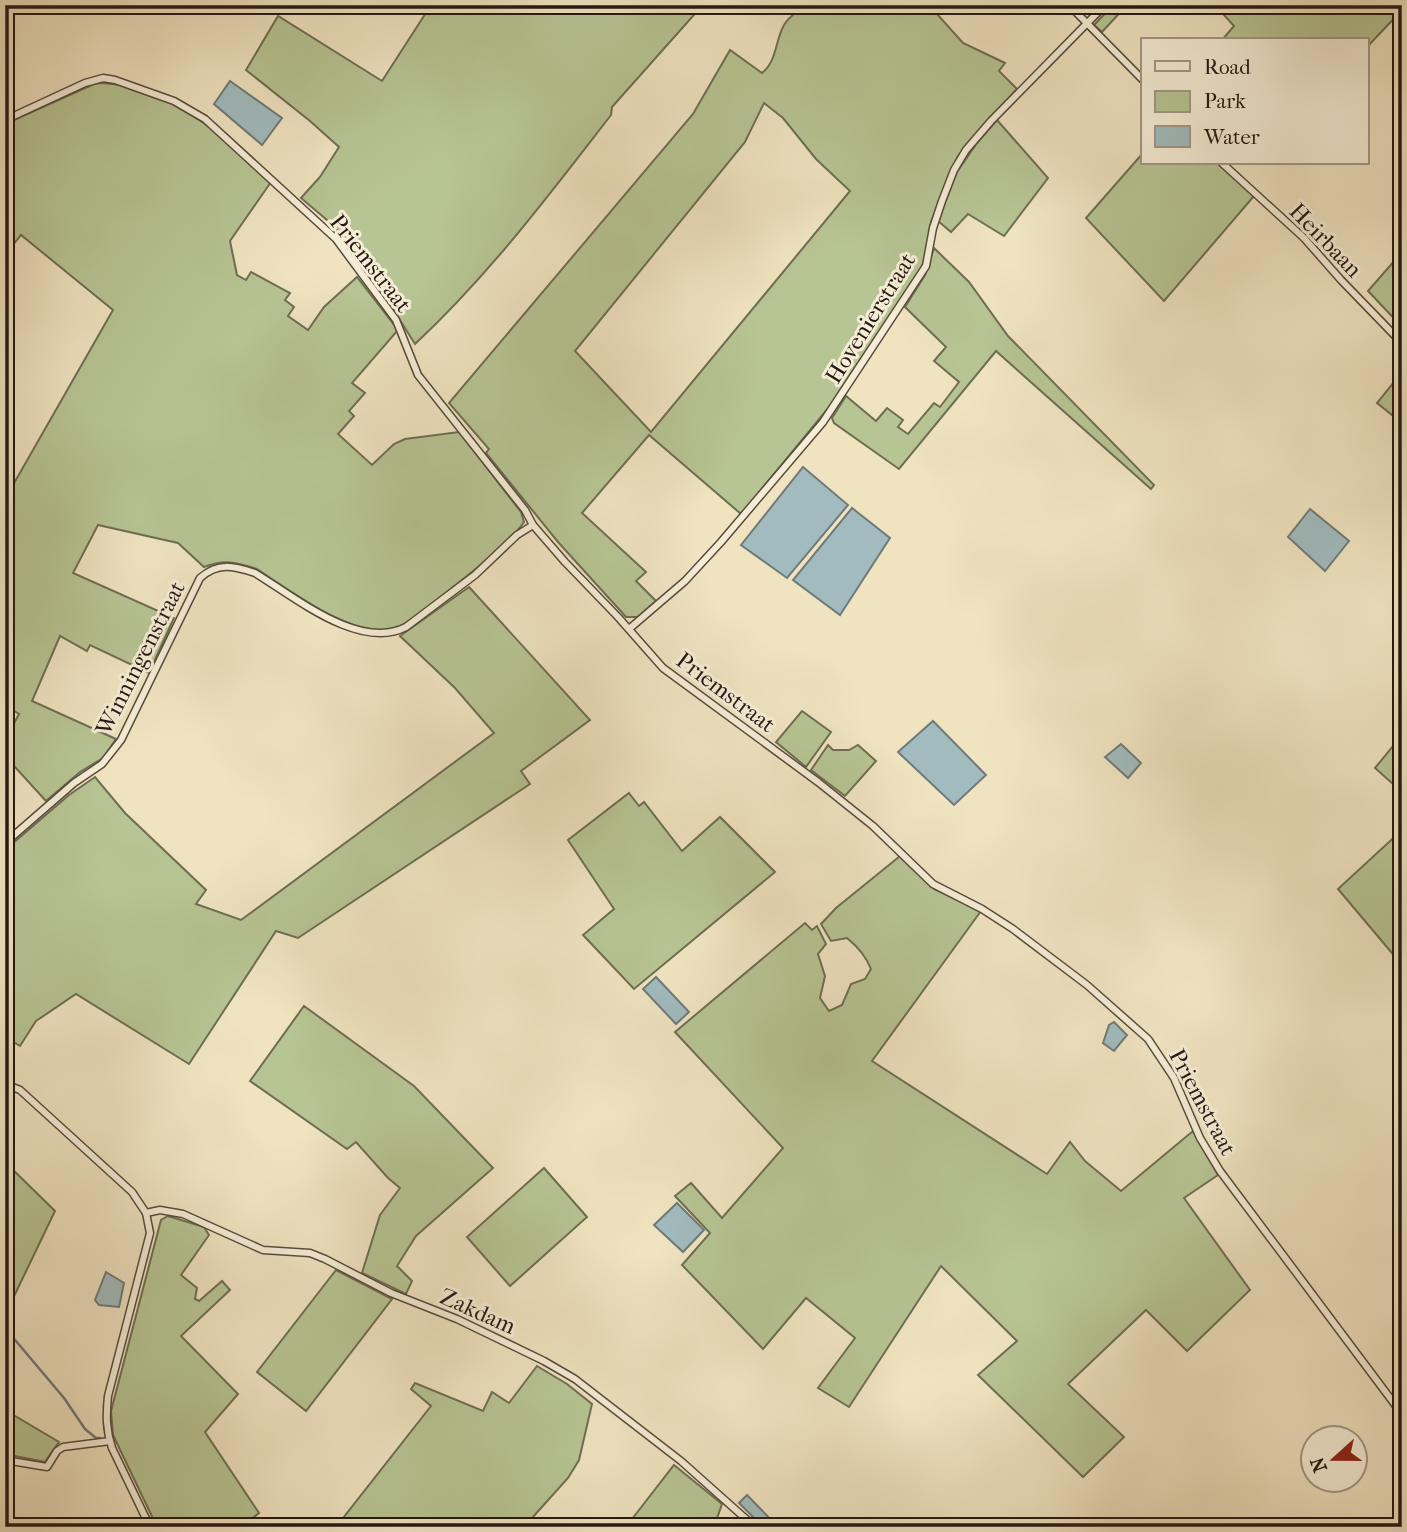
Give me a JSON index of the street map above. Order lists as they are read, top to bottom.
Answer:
{
  "streets": {
    "street": [
      "Heirbaan",
      "Priemstraat",
      "Hovenierstraat",
      "Winningenstraat",
      "Zakdam"
    ]
  },
  "crossings": [
    ["Priemstraat", "Hovenierstraat"],
    ["Priemstraat", "Winningenstraat"]
  ],
  "legend": ["Road", "Park", "Water"],
  "north": "left"
}
